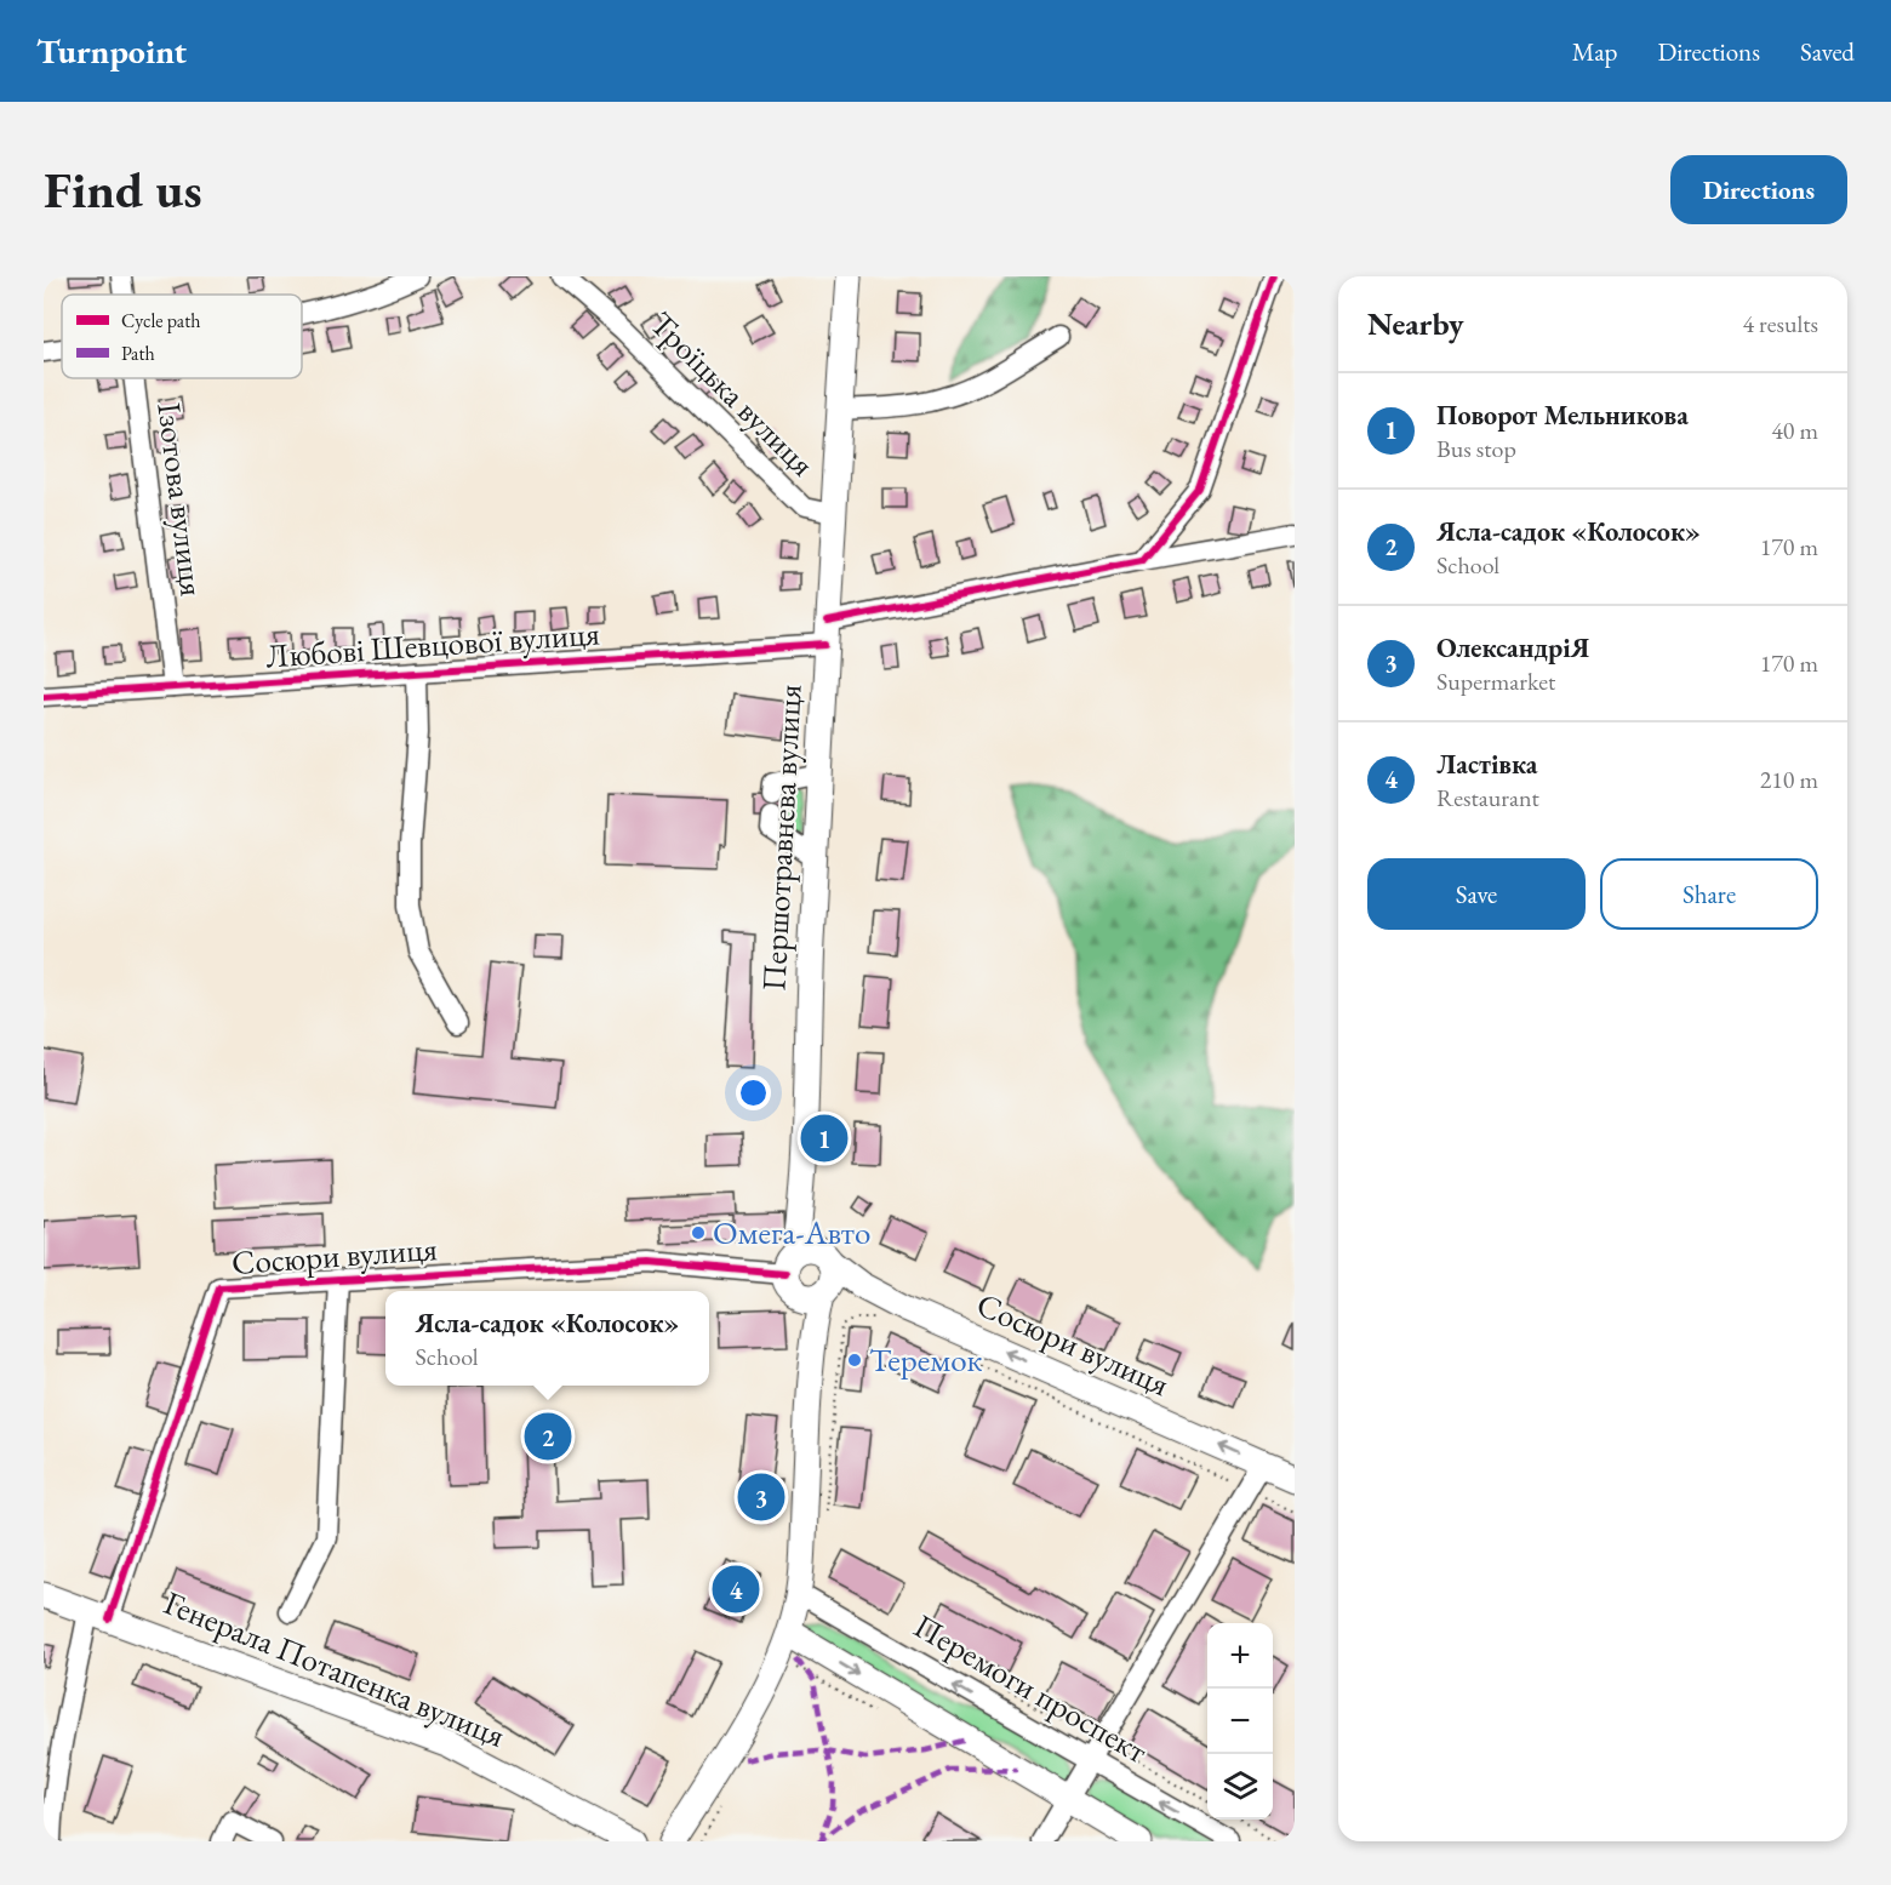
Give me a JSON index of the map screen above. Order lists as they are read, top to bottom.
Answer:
{
  "streets": {
    "main road": ["Першотравнева вулиця", "Сосюри вулиця", "Генерала Потапенка вулиця"],
    "street": [
      "Троїцька вулиця",
      "Ізотова вулиця",
      "Любові Шевцової вулиця",
      "Перемоги проспект"
    ]
  },
  "crossings": [
    ["Троїцька вулиця", "Першотравнева вулиця"],
    ["Ізотова вулиця", "Любові Шевцової вулиця"],
    ["Любові Шевцової вулиця", "Першотравнева вулиця"],
    ["Першотравнева вулиця", "Сосюри вулиця"],
    ["Сосюри вулиця", "Генерала Потапенка вулиця"]
  ],
  "one_way": ["Перемоги проспект"],
  "places": ["Омега-Авто", "Теремок"],
  "legend": ["Cycle path", "Path"],
  "page": {
    "header": "Turnpoint",
    "nav": ["Map", "Directions", "Saved"],
    "buttons": [
      "Directions",
      ["Save", "Share"]
    ],
    "title": "Find us",
    "heading": ["Nearby", "4 results"],
    "list": [
      {
        "mark": "1",
        "name": "Поворот Мельникова",
        "note": "Bus stop",
        "value": "40 m"
      },
      {
        "mark": "2",
        "name": "Ясла-садок «Колосок»",
        "note": "School",
        "value": "170 m"
      },
      {
        "mark": "3",
        "name": "ОлександріЯ",
        "note": "Supermarket",
        "value": "170 m"
      },
      {
        "mark": "4",
        "name": "Ластівка",
        "note": "Restaurant",
        "value": "210 m"
      }
    ],
    "pins": [
      "1",
      "2",
      "3",
      "4"
    ],
    "popup": ["Ясла-садок «Колосок»", "School"],
    "map_buttons": ["+", "−"]
  }
}
